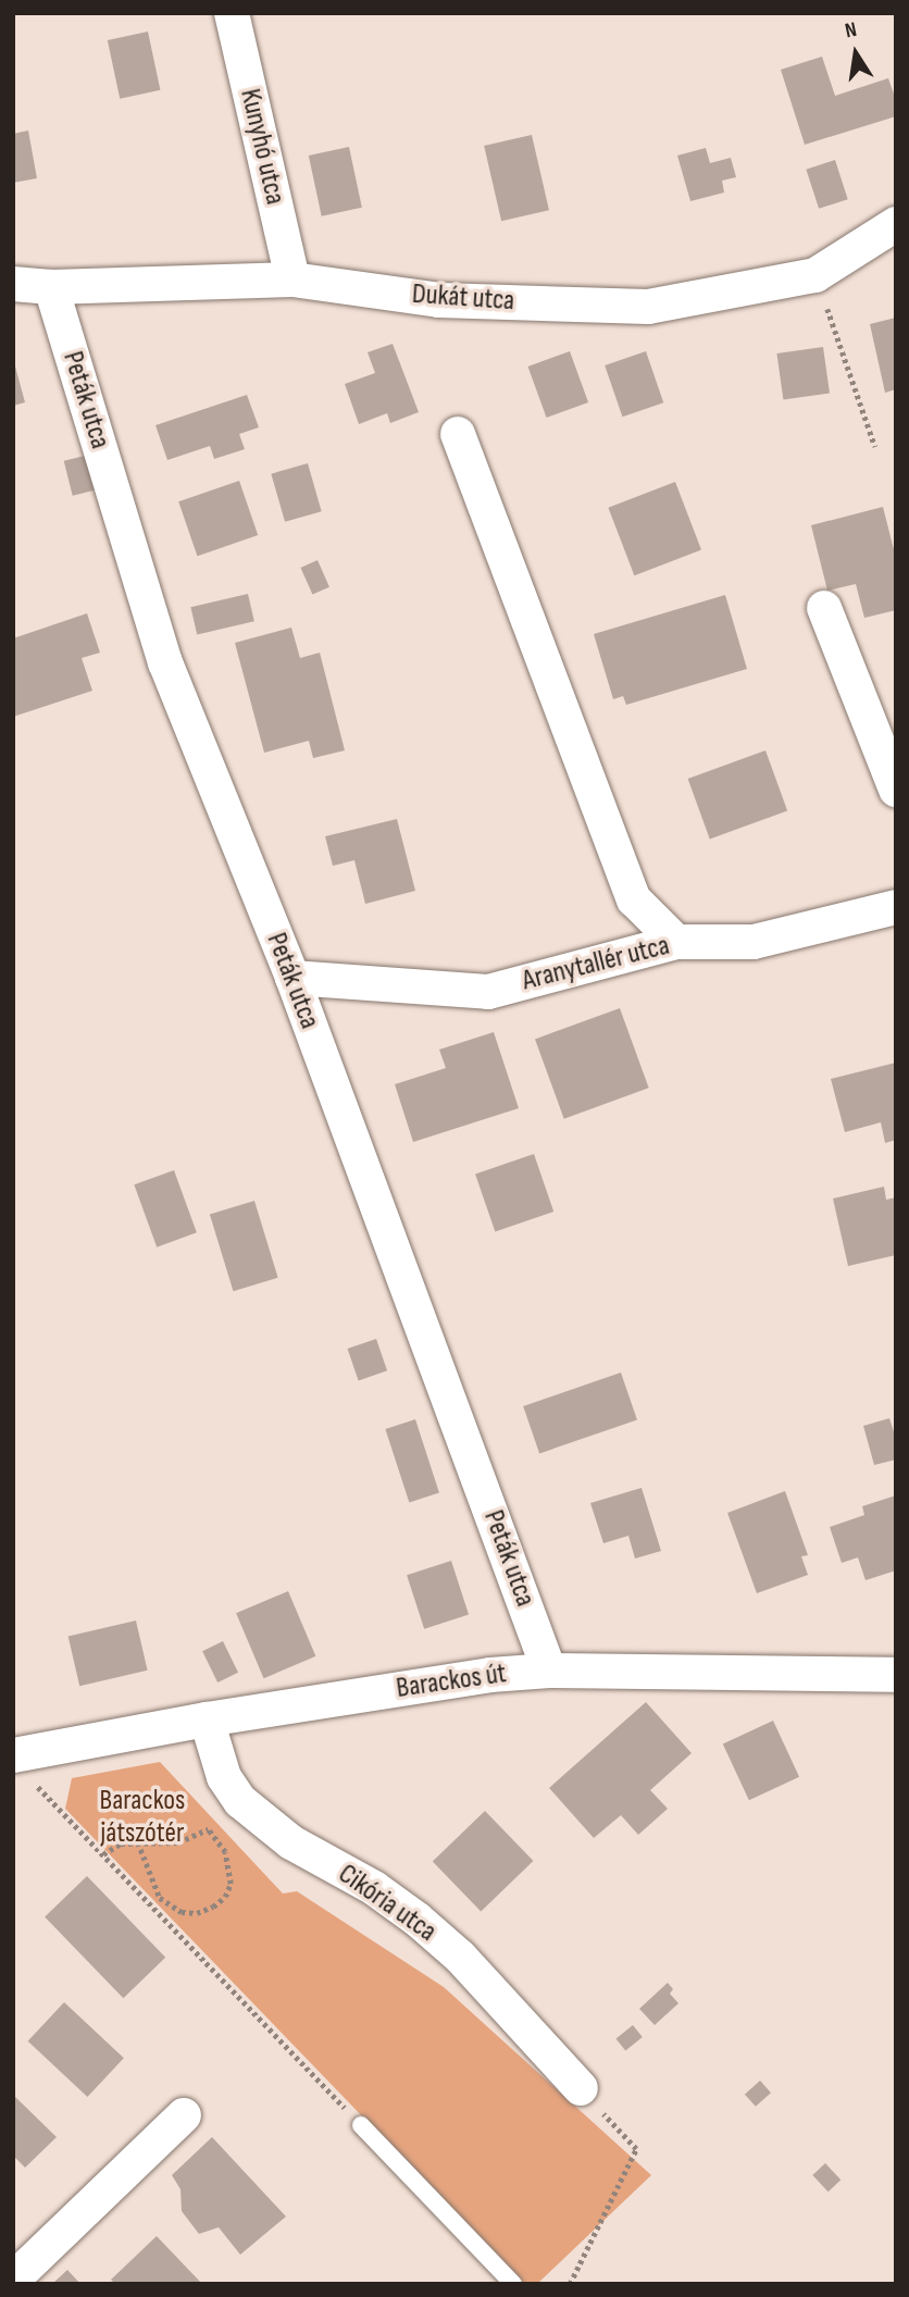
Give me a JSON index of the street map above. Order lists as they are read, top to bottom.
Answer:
{
  "streets": {
    "street": [
      "Kunyhó utca",
      "Dukát utca",
      "Peták utca",
      "Aranytallér utca",
      "Barackos út",
      "Cikória utca"
    ]
  },
  "crossings": [
    ["Kunyhó utca", "Dukát utca"],
    ["Dukát utca", "Peták utca"],
    ["Peták utca", "Aranytallér utca"],
    ["Peták utca", "Barackos út"],
    ["Barackos út", "Cikória utca"]
  ],
  "parks": ["Barackos játszótér"],
  "north": "top"
}
